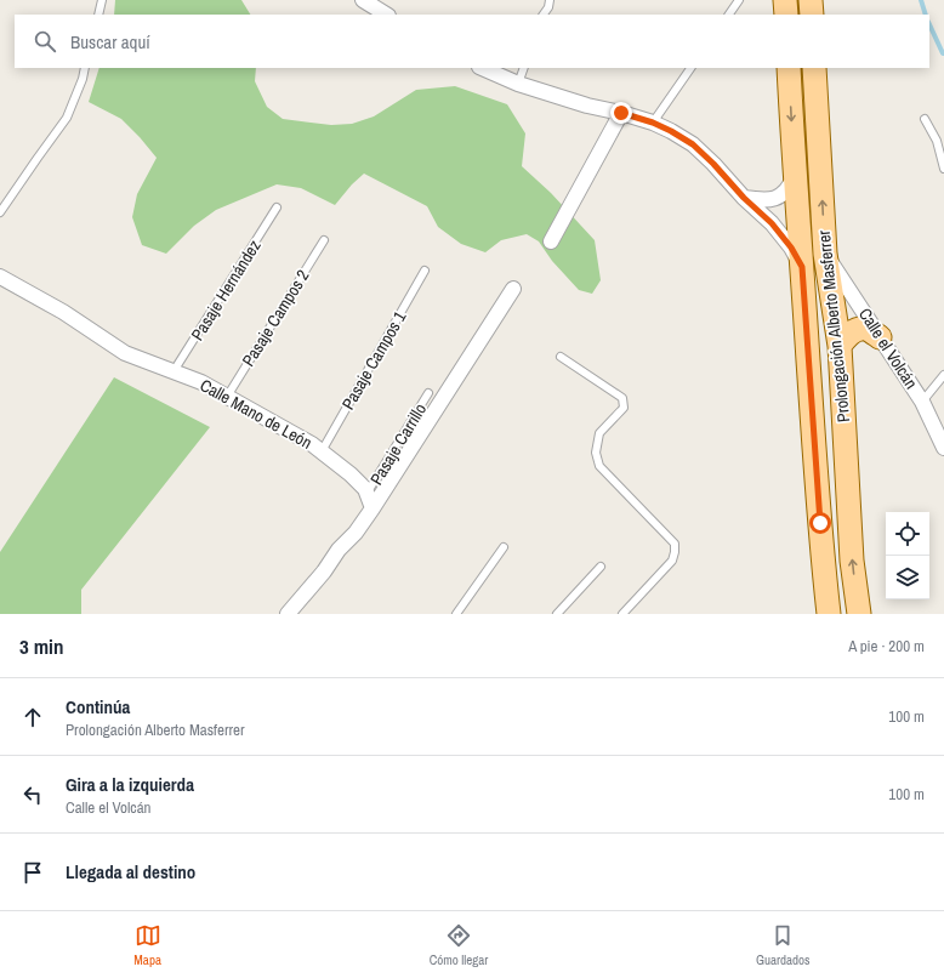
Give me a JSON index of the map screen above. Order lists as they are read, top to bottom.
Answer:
{
  "streets": {
    "main road": ["Prolongación Alberto Masferrer"],
    "street": ["Calle el Volcán", "Calle Mano de León"],
    "lane": [
      "Pasaje Hernández",
      "Pasaje Campos 2",
      "Pasaje Campos 1",
      "Pasaje Carrillo"
    ]
  },
  "crossings": [
    ["Pasaje Hernández", "Calle Mano de León"],
    ["Pasaje Campos 2", "Calle Mano de León"],
    ["Prolongación Alberto Masferrer", "Calle el Volcán"],
    ["Pasaje Campos 1", "Calle Mano de León"],
    ["Calle Mano de León", "Pasaje Carrillo"]
  ],
  "page": {
    "search": "Buscar aquí",
    "heading": ["3 min", "A pie · 200 m"],
    "list": [
      ["Continúa", "Prolongación Alberto Masferrer", "100 m"],
      ["Gira a la izquierda", "Calle el Volcán", "100 m"],
      "Llegada al destino"
    ],
    "nav": ["Mapa", "Cómo llegar", "Guardados"]
  }
}
